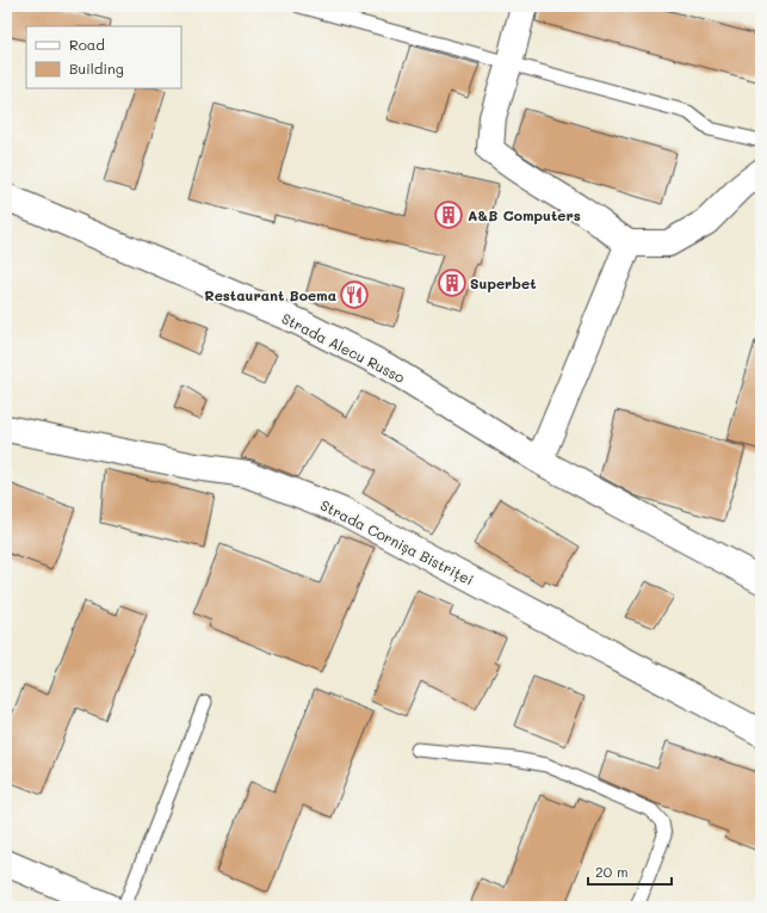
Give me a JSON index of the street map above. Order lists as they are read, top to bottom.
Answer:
{
  "streets": {
    "street": ["Strada Alecu Russo", "Strada Cornișa Bistriței"]
  },
  "places": {
    "building": ["A&B Computers", "Superbet"],
    "restaurant": ["Restaurant Boema"]
  },
  "legend": ["Road", "Building"],
  "scale_bar": "20 m"
}
